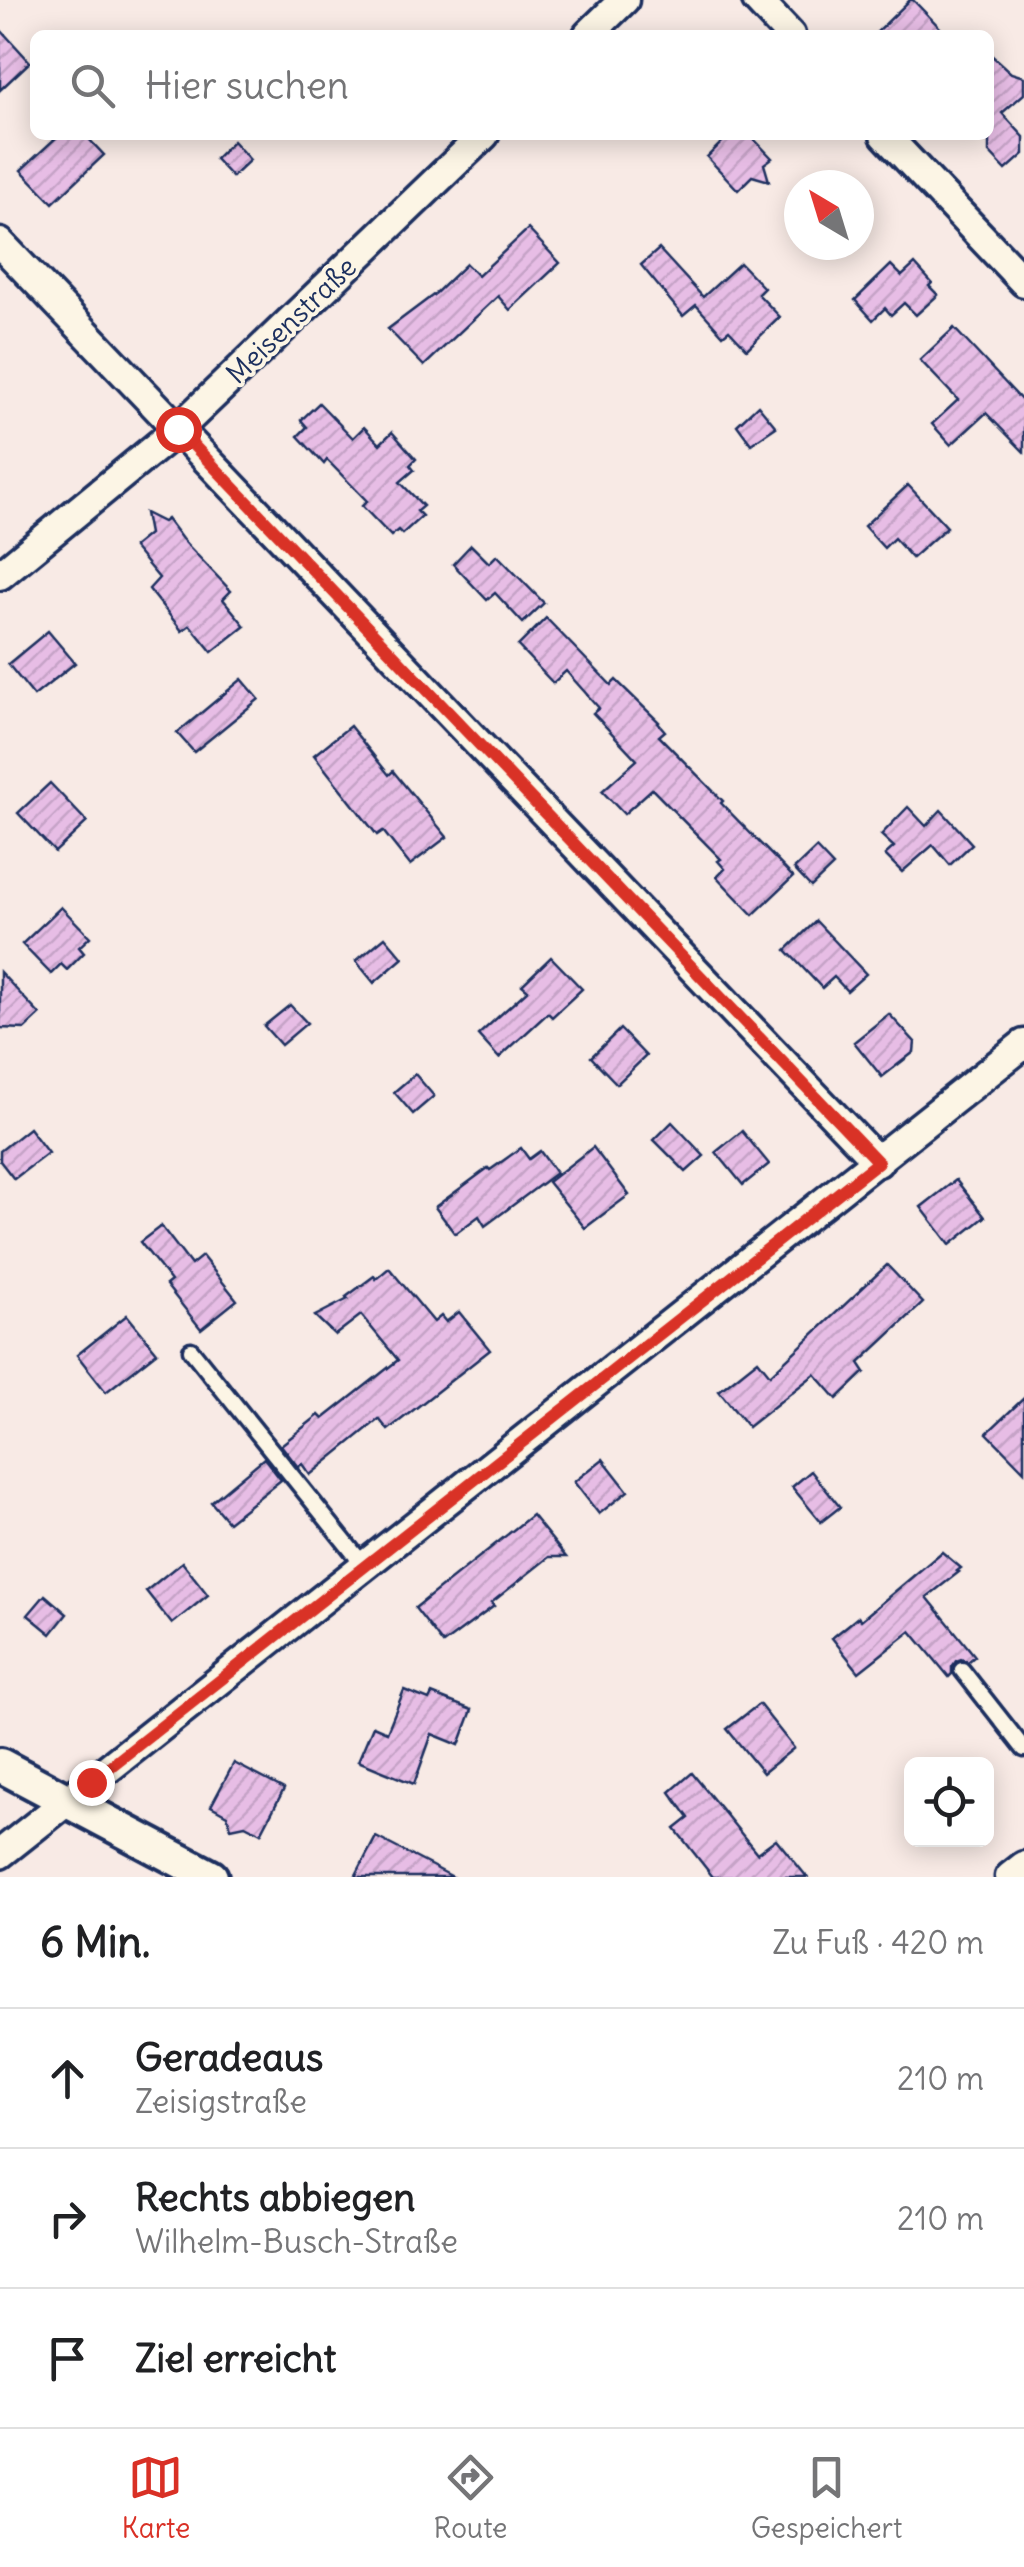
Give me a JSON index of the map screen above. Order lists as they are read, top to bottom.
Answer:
{
  "streets": {
    "street": ["Meisenstraße"]
  },
  "north": "top left",
  "page": {
    "search": "Hier suchen",
    "heading": ["6 Min.", "Zu Fuß · 420 m"],
    "list": [
      ["Geradeaus", "Zeisigstraße", "210 m"],
      ["Rechts abbiegen", "Wilhelm-Busch-Straße", "210 m"],
      "Ziel erreicht"
    ],
    "nav": ["Karte", "Route", "Gespeichert"]
  }
}
